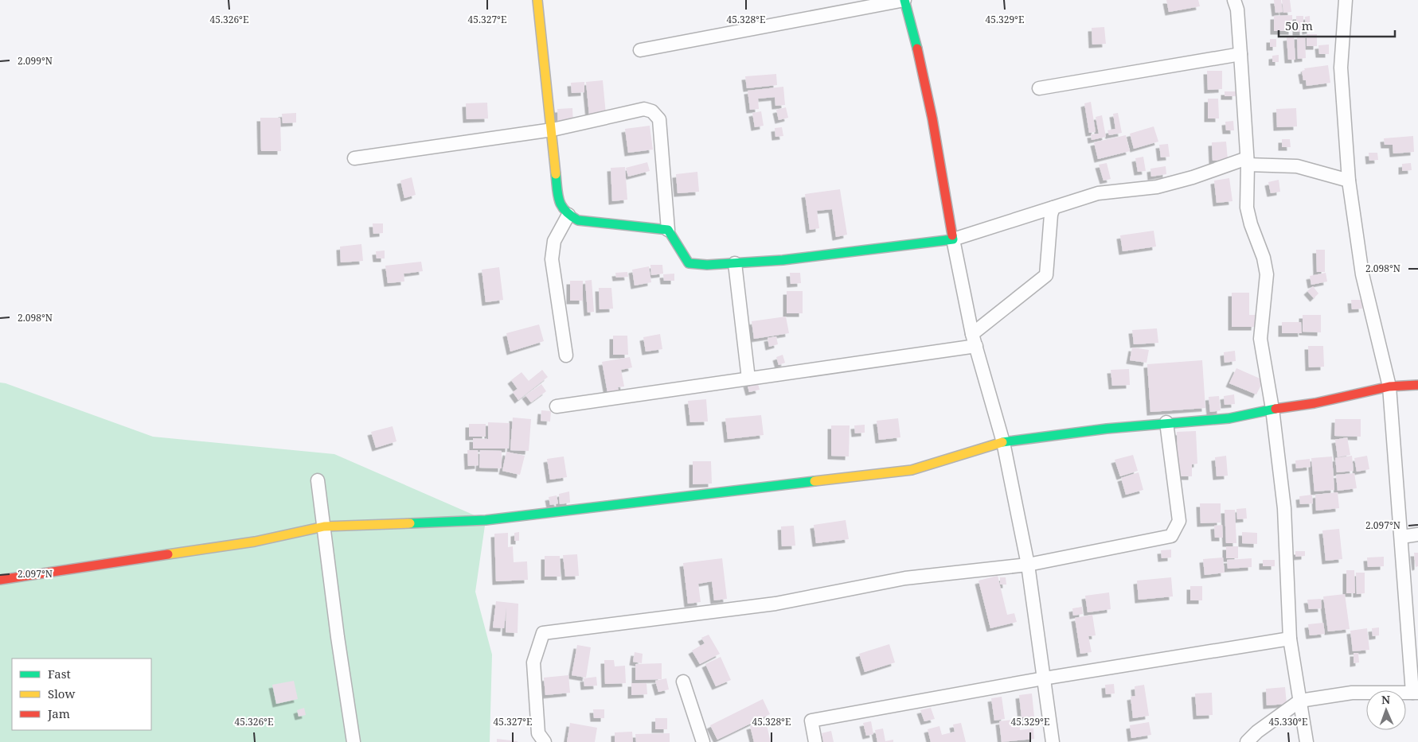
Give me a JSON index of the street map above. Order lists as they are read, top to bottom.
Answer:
{
  "legend": ["Fast", "Slow", "Jam"],
  "scale_bar": "50 m",
  "north": "top",
  "coordinates": [
    "45.326°E",
    "45.327°E",
    "45.328°E",
    "45.329°E",
    "2.099°N",
    "2.098°N",
    "2.097°N",
    "45.330°E"
  ]
}
